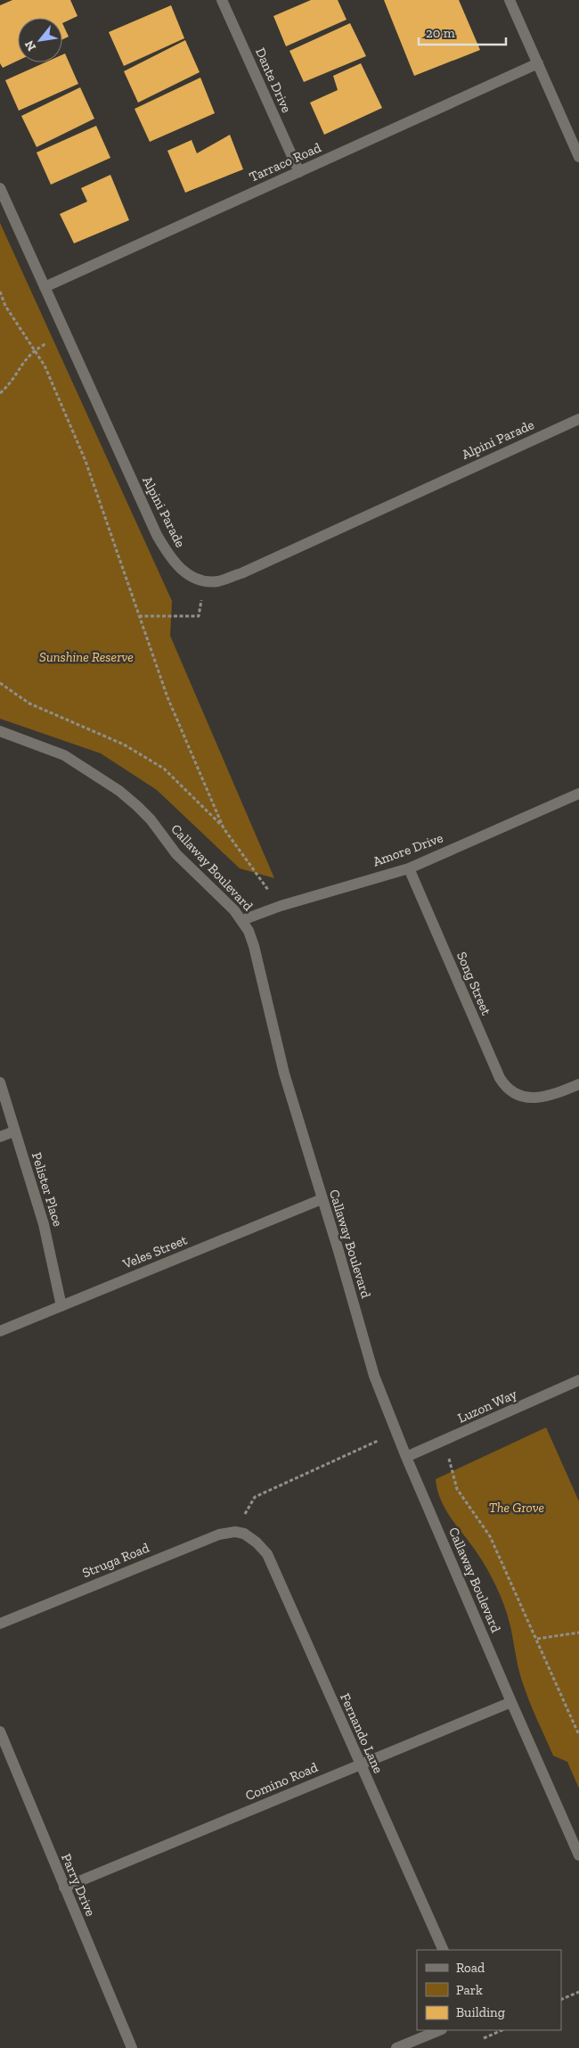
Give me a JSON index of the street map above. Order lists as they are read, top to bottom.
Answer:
{
  "streets": {
    "street": [
      "Dante Drive",
      "Tarraco Road",
      "Alpini Parade",
      "Amore Drive",
      "Callaway Boulevard",
      "Song Street",
      "Pelister Place",
      "Veles Street",
      "Luzon Way",
      "Struga Road",
      "Fernando Lane",
      "Comino Road",
      "Parry Drive"
    ]
  },
  "crossings": [
    ["Dante Drive", "Tarraco Road"],
    ["Tarraco Road", "Alpini Parade"],
    ["Amore Drive", "Callaway Boulevard"],
    ["Amore Drive", "Song Street"],
    ["Callaway Boulevard", "Veles Street"],
    ["Callaway Boulevard", "Luzon Way"],
    ["Callaway Boulevard", "Comino Road"],
    ["Pelister Place", "Veles Street"],
    ["Struga Road", "Fernando Lane"],
    ["Fernando Lane", "Comino Road"],
    ["Comino Road", "Parry Drive"]
  ],
  "parks": ["Sunshine Reserve", "The Grove"],
  "legend": ["Road", "Park", "Building"],
  "scale_bar": "20 m",
  "north": "bottom left"
}
